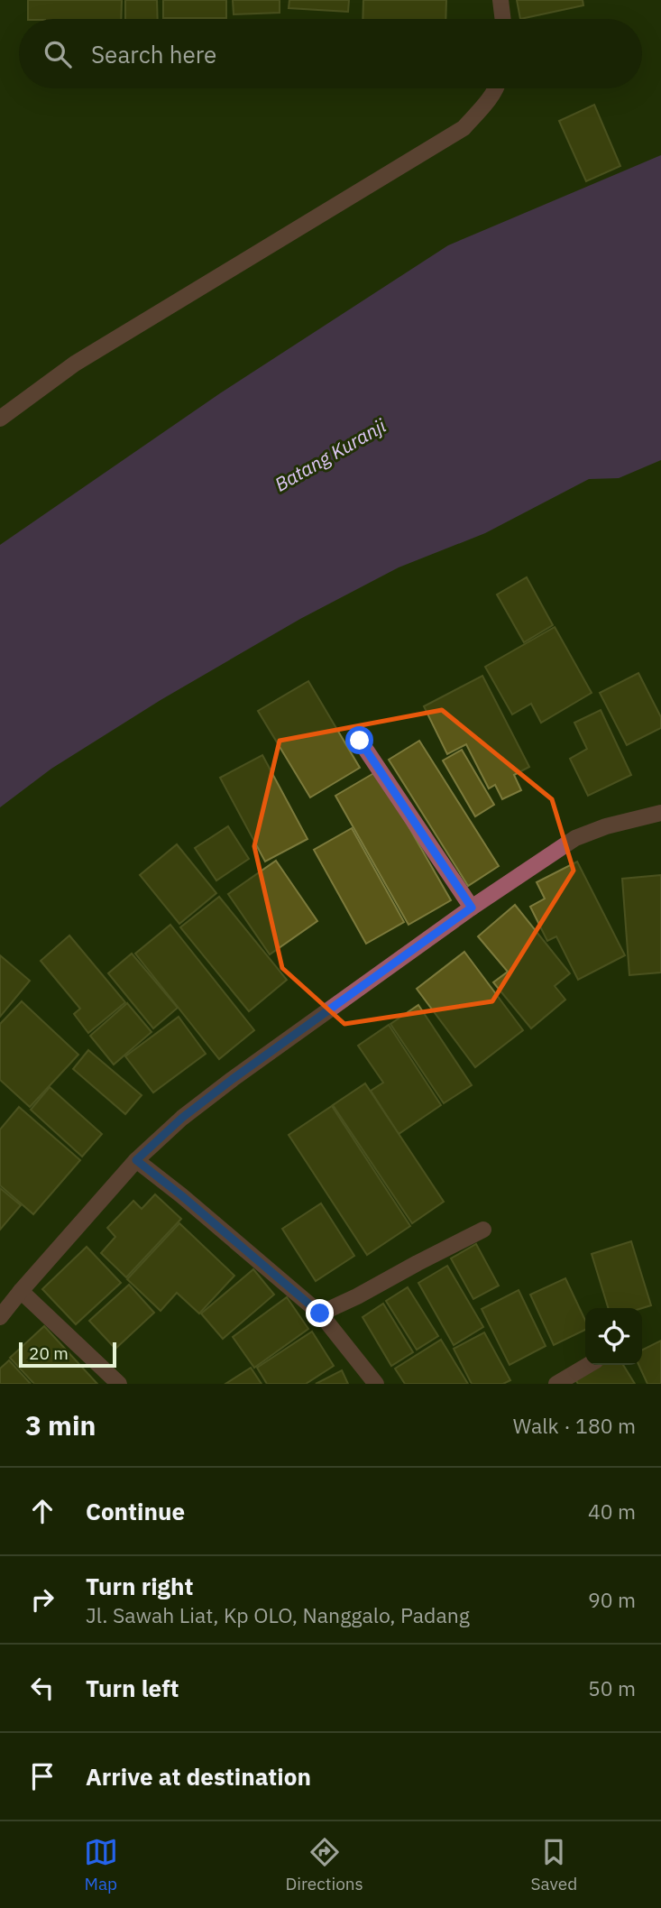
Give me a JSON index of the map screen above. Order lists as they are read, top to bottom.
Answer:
{
  "water": ["Batang Kuranji"],
  "scale_bar": "20 m",
  "page": {
    "search": "Search here",
    "scale": "20 m",
    "heading": ["3 min", "Walk · 180 m"],
    "list": [
      ["Continue", "40 m"],
      ["Turn right", "Jl. Sawah Liat, Kp OLO, Nanggalo, Padang", "90 m"],
      ["Turn left", "50 m"],
      "Arrive at destination"
    ],
    "nav": ["Map", "Directions", "Saved"]
  }
}
